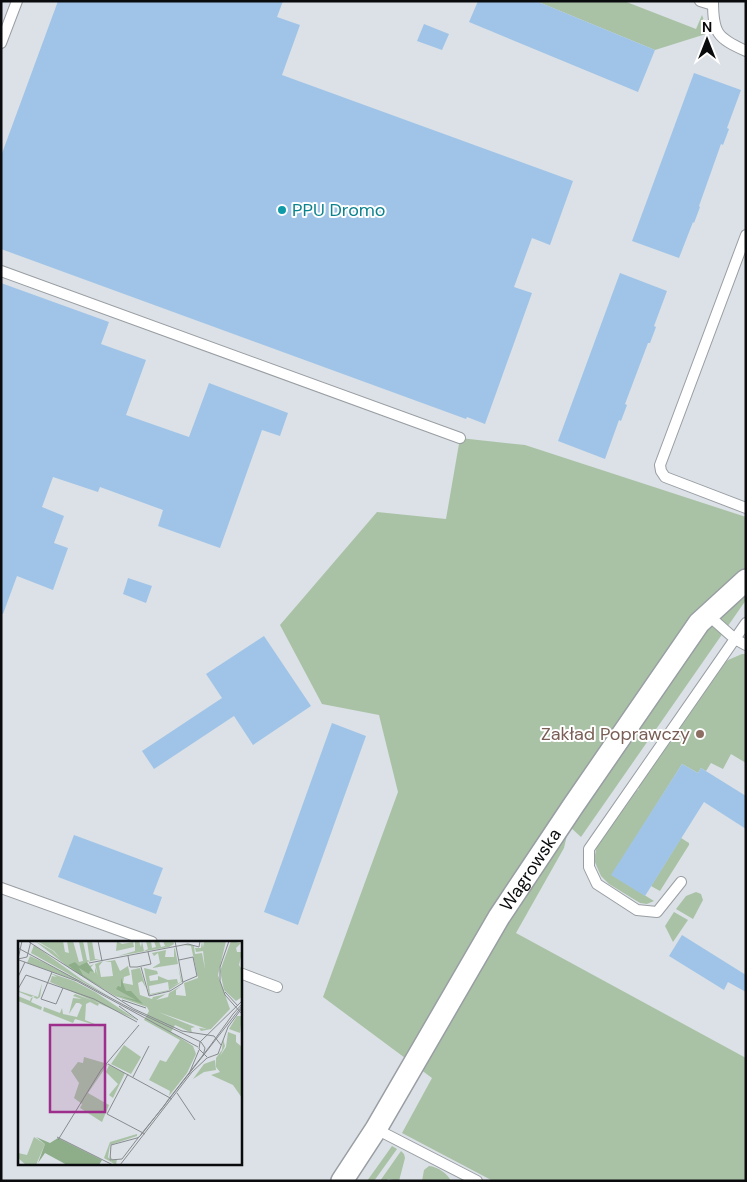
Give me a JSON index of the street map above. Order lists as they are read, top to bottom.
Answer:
{
  "streets": {
    "street": ["Wagrowska"]
  },
  "places": ["PPU Dromo", "Zakład Poprawczy"],
  "north": "top"
}
